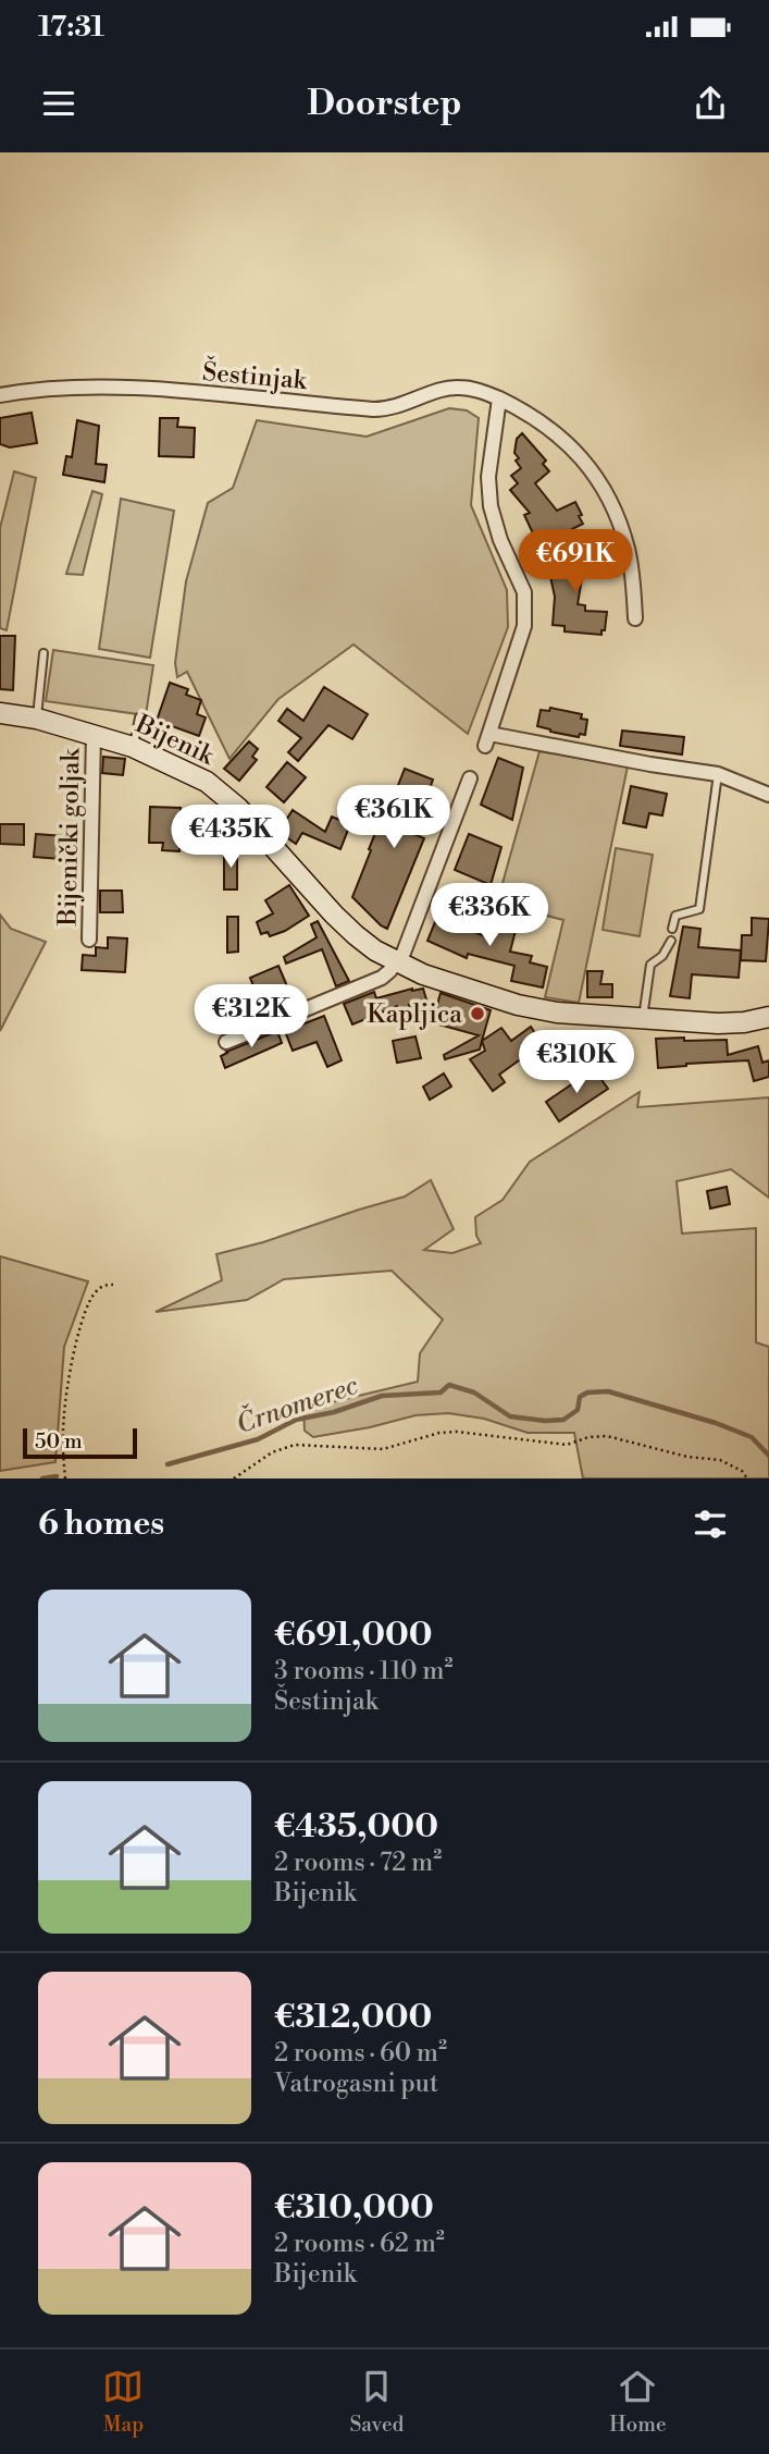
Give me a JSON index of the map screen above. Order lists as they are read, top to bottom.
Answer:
{
  "streets": {
    "main road": ["Bijenik"],
    "street": ["Šestinjak", "Bijenički goljak"]
  },
  "crossings": [
    ["Bijenik", "Bijenički goljak"]
  ],
  "water": ["Črnomerec"],
  "places": ["Kapljica"],
  "scale_bar": "50 m",
  "page": {
    "status": "17:31",
    "header": "Doorstep",
    "price": [
      "€691K",
      "€361K",
      "€435K",
      "€336K",
      "€312K",
      "€310K"
    ],
    "scale": "50 m",
    "heading": "6 homes",
    "list": [
      {
        "name": "€691,000",
        "note": "3 rooms · 110 m² · Šestinjak"
      },
      {
        "name": "€435,000",
        "note": "2 rooms · 72 m² · Bijenik"
      },
      {
        "name": "€312,000",
        "note": "2 rooms · 60 m² · Vatrogasni put"
      },
      {
        "name": "€310,000",
        "note": "2 rooms · 62 m² · Bijenik"
      }
    ],
    "tabs": ["Map", "Saved", "Home"]
  }
}
